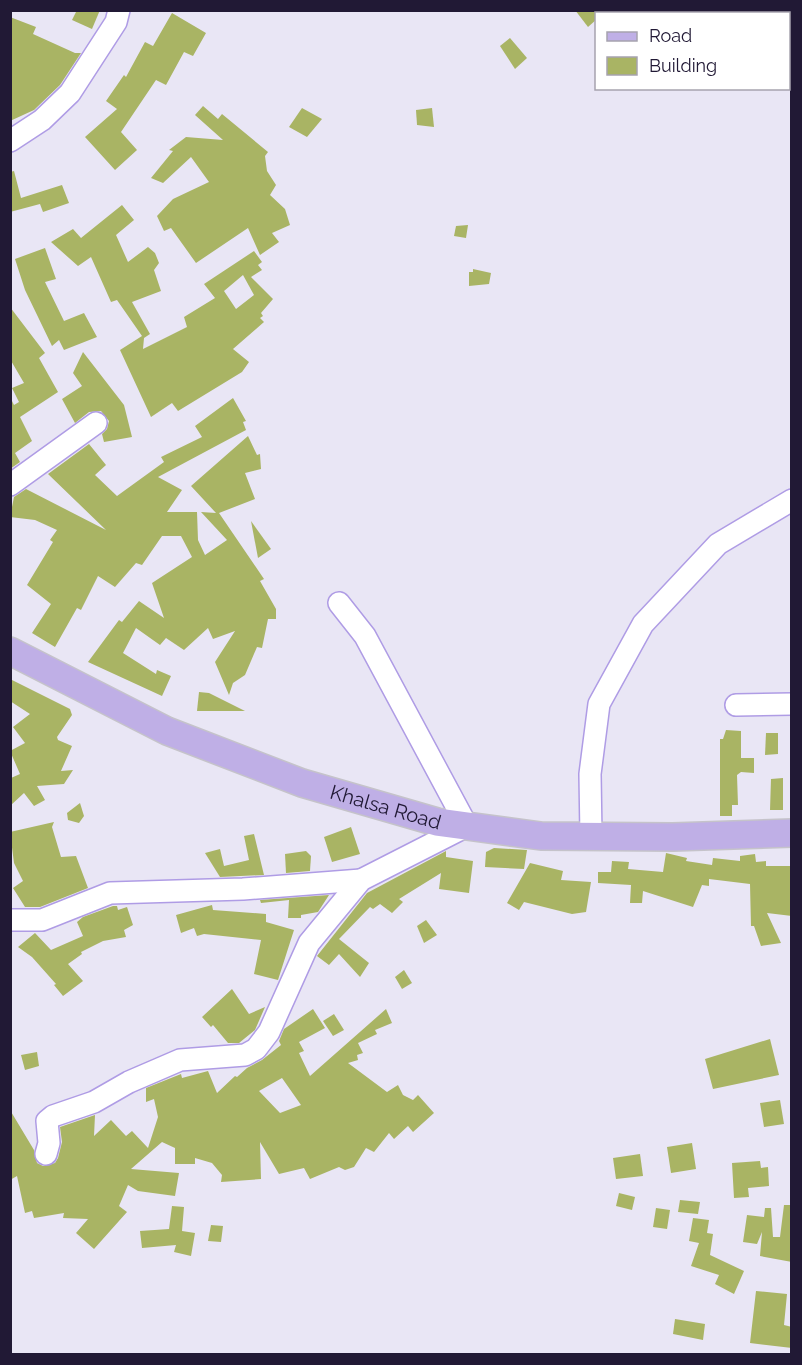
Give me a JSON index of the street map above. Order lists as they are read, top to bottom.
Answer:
{
  "streets": {
    "main road": ["Khalsa Road"]
  },
  "legend": ["Road", "Building"]
}
